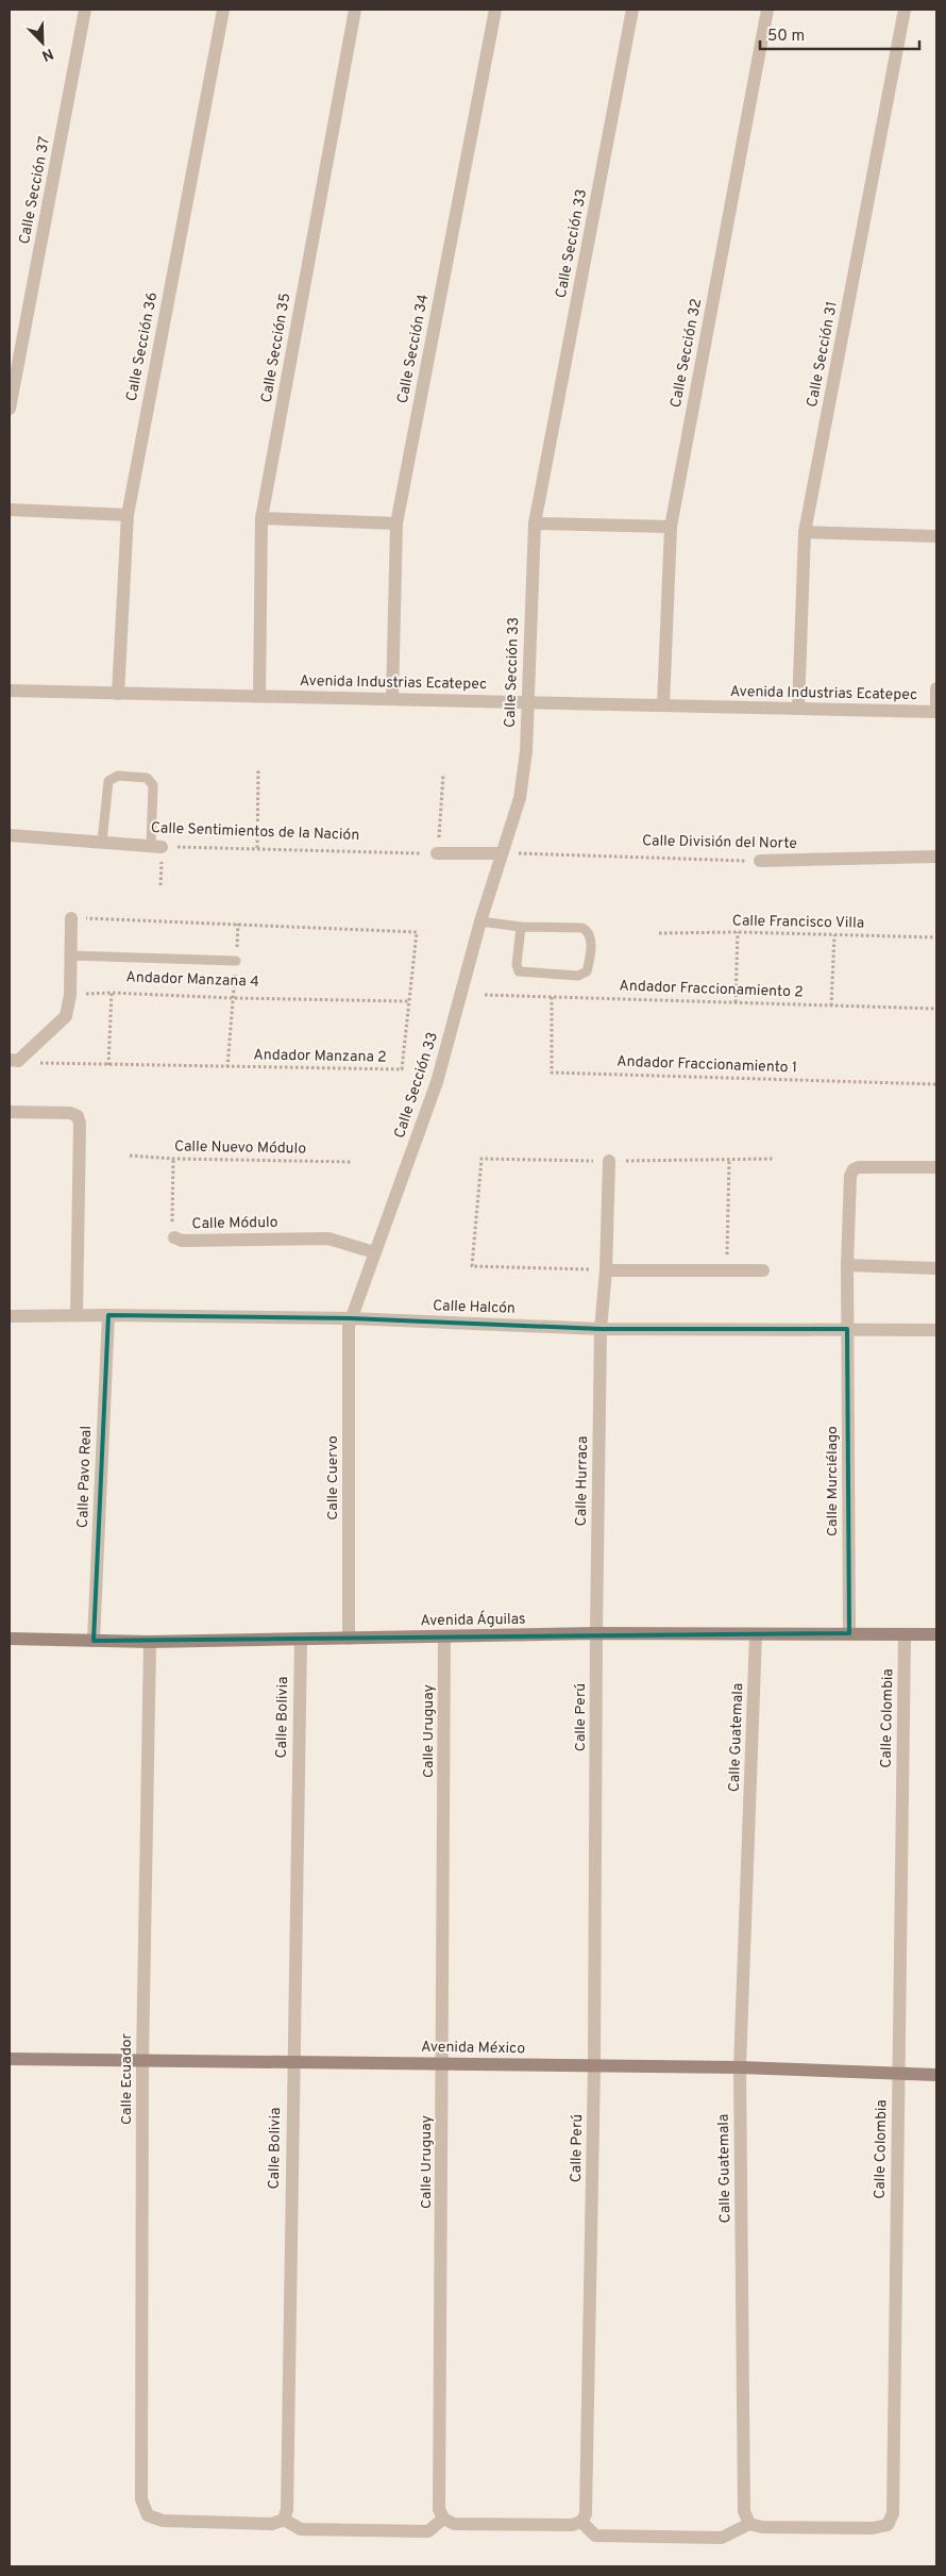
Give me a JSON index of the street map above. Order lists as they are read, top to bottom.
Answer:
{
  "streets": {
    "street": [
      "Calle Sección 37",
      "Calle Sección 33",
      "Calle Sección 36",
      "Calle Sección 35",
      "Calle Sección 34",
      "Calle Sección 32",
      "Calle Sección 31",
      "Avenida Industrias Ecatepec",
      "Calle Sentimientos de la Nación",
      "Calle División del Norte",
      "Calle Módulo",
      "Calle Halcón",
      "Calle Pavo Real",
      "Calle Cuervo",
      "Calle Hurraca",
      "Calle Murciélago",
      "Avenida Águilas",
      "Calle Bolivia",
      "Calle Perú",
      "Calle Colombia",
      "Calle Uruguay",
      "Calle Guatemala",
      "Avenida México",
      "Calle Ecuador"
    ],
    "path": [
      "Calle Francisco Villa",
      "Andador Manzana 4",
      "Andador Fraccionamiento 2",
      "Andador Manzana 2",
      "Andador Fraccionamiento 1",
      "Calle Nuevo Módulo"
    ]
  },
  "crossings": [
    ["Calle Sección 33", "Avenida Industrias Ecatepec"],
    ["Calle Sección 33", "Calle División del Norte"],
    ["Calle Sección 33", "Calle Módulo"],
    ["Calle Sección 33", "Calle Halcón"],
    ["Calle Sección 33", "Calle Cuervo"],
    ["Calle Sección 36", "Avenida Industrias Ecatepec"],
    ["Calle Sección 35", "Avenida Industrias Ecatepec"],
    ["Calle Sección 34", "Avenida Industrias Ecatepec"],
    ["Calle Sección 32", "Avenida Industrias Ecatepec"],
    ["Calle Sección 31", "Avenida Industrias Ecatepec"],
    ["Andador Manzana 4", "Andador Manzana 2"],
    ["Andador Fraccionamiento 2", "Andador Fraccionamiento 1"],
    ["Calle Nuevo Módulo", "Calle Módulo"],
    ["Calle Halcón", "Calle Pavo Real"],
    ["Calle Halcón", "Calle Cuervo"],
    ["Calle Halcón", "Calle Hurraca"],
    ["Calle Halcón", "Calle Murciélago"],
    ["Calle Pavo Real", "Avenida Águilas"],
    ["Calle Cuervo", "Avenida Águilas"],
    ["Calle Hurraca", "Avenida Águilas"],
    ["Calle Hurraca", "Calle Perú"],
    ["Calle Murciélago", "Avenida Águilas"],
    ["Avenida Águilas", "Calle Bolivia"],
    ["Avenida Águilas", "Calle Perú"],
    ["Avenida Águilas", "Calle Colombia"],
    ["Avenida Águilas", "Calle Uruguay"],
    ["Avenida Águilas", "Calle Guatemala"],
    ["Avenida Águilas", "Calle Ecuador"],
    ["Calle Bolivia", "Avenida México"],
    ["Calle Bolivia", "Calle Ecuador"],
    ["Calle Perú", "Avenida México"],
    ["Calle Colombia", "Calle Guatemala"],
    ["Calle Colombia", "Avenida México"],
    ["Calle Uruguay", "Avenida México"],
    ["Calle Guatemala", "Avenida México"],
    ["Avenida México", "Calle Ecuador"]
  ],
  "scale_bar": "50 m",
  "north": "bottom right"
}
